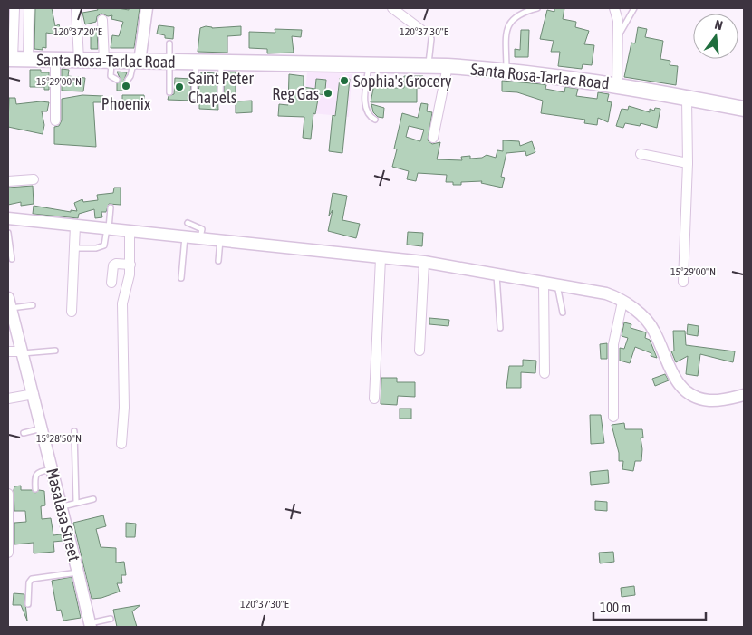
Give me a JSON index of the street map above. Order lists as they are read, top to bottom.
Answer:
{
  "streets": {
    "highway": ["Santa Rosa-Tarlac Road"],
    "street": ["Masalasa Street"]
  },
  "places": [
    "Sophia's Grocery",
    "Phoenix",
    "Saint Peter Chapels",
    "Reg Gas"
  ],
  "scale_bar": "100 m",
  "north": "top",
  "coordinates": [
    "120°37'20\"E",
    "120°37'30\"E",
    "15°29'00\"N",
    "15°28'50\"N"
  ]
}
